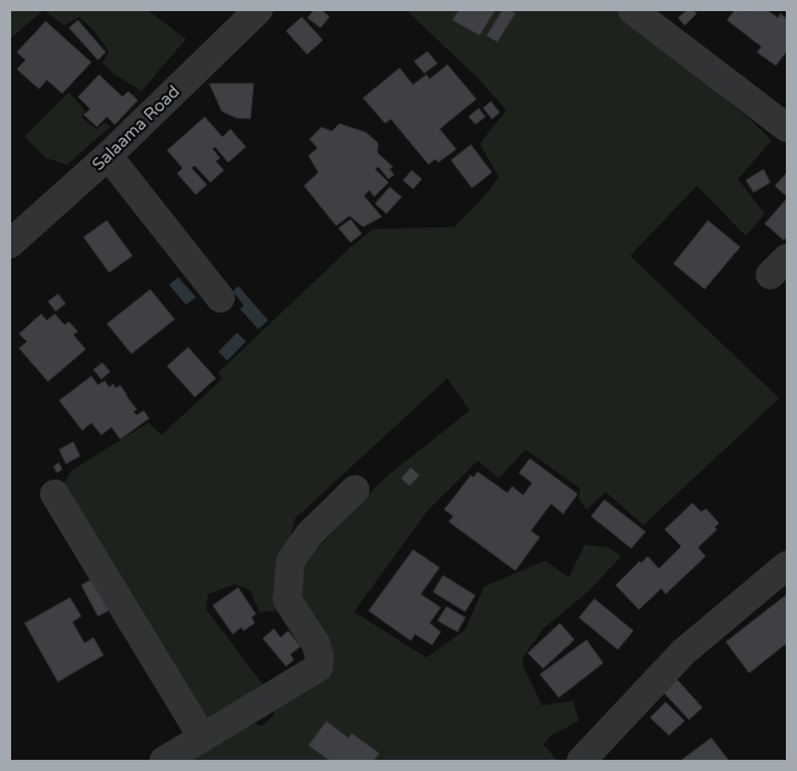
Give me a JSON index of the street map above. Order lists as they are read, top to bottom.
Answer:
{
  "streets": {
    "street": ["Salaama Road"]
  }
}
